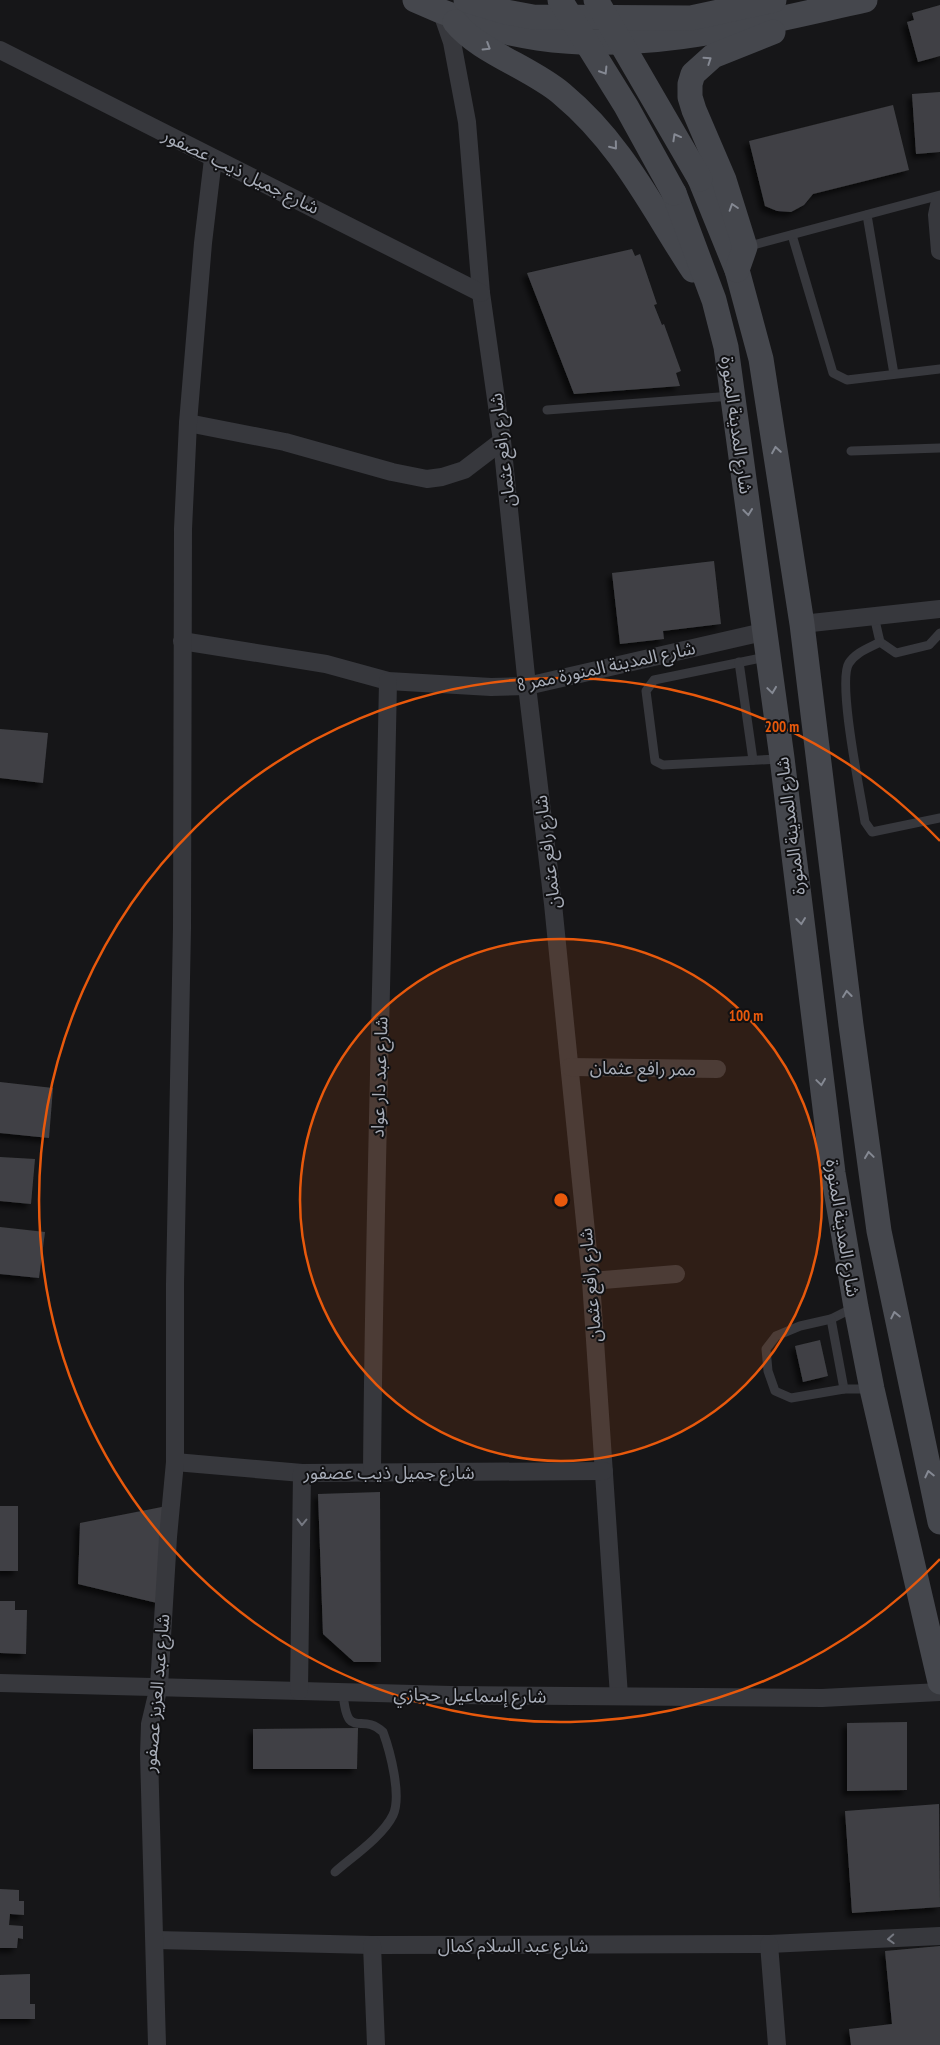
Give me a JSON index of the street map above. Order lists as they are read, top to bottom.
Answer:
{
  "streets": {
    "main road": ["شارع المدينة المنورة"],
    "street": [
      "شارع جميل ذيب عصفور",
      "شارع رافع عثمان",
      "شارع المدينة المنورة ممر 8",
      "ممر رافع عثمان",
      "شارع عبد دار عواد",
      "شارع عبد العزيز عصفور",
      "شارع إسماعيل حجازي",
      "شارع عبد السلام كمال"
    ]
  },
  "crossings": [
    ["شارع جميل ذيب عصفور", "شارع رافع عثمان"],
    ["شارع جميل ذيب عصفور", "شارع عبد دار عواد"],
    ["شارع جميل ذيب عصفور", "شارع عبد العزيز عصفور"],
    ["شارع المدينة المنورة", "شارع المدينة المنورة ممر 8"],
    ["شارع رافع عثمان", "شارع المدينة المنورة ممر 8"],
    ["شارع رافع عثمان", "ممر رافع عثمان"],
    ["شارع رافع عثمان", "شارع إسماعيل حجازي"],
    ["شارع المدينة المنورة ممر 8", "شارع عبد دار عواد"],
    ["شارع المدينة المنورة ممر 8", "شارع عبد العزيز عصفور"],
    ["شارع عبد العزيز عصفور", "شارع إسماعيل حجازي"],
    ["شارع عبد العزيز عصفور", "شارع عبد السلام كمال"]
  ],
  "rings": ["200 m", "100 m"]
}
